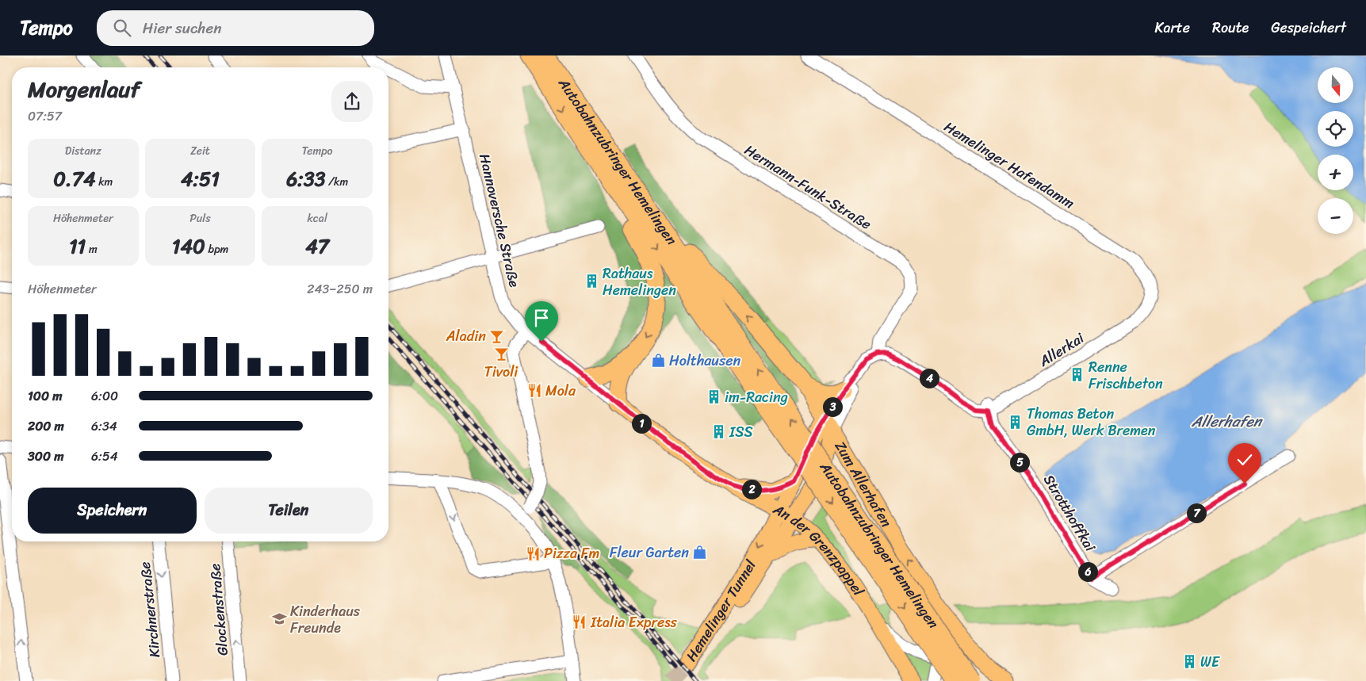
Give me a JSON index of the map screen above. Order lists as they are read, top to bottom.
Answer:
{
  "streets": {
    "highway": ["Autobahnzubringer Hemelingen"],
    "main road": ["Zum Allerhafen", "An der Grenzpappel", "Hemelinger Tunnel"],
    "street": [
      "Hemelinger Hafendamm",
      "Hermann-Funk-Straße",
      "Hannoversche Straße",
      "Allerkai",
      "Strotthoffkai",
      "Kirchnerstraße",
      "Glockenstraße"
    ]
  },
  "crossings": [
    ["Hemelinger Hafendamm", "Allerkai"],
    ["Hermann-Funk-Straße", "Zum Allerhafen"],
    ["Hannoversche Straße", "An der Grenzpappel"],
    ["Allerkai", "Strotthoffkai"],
    ["Zum Allerhafen", "Hemelinger Tunnel"],
    ["An der Grenzpappel", "Hemelinger Tunnel"]
  ],
  "one_way": ["Zum Allerhafen", "Kirchnerstraße", "Glockenstraße"],
  "water": ["Allerhafen"],
  "places": {
    "building": [
      "Rathaus Hemelingen",
      "Renne Frischbeton",
      "im-Racing",
      "Thomas Beton GmbH, Werk Bremen",
      "ISS",
      "WE"
    ],
    "bar": ["Aladin", "Tivoli"],
    "shop": ["Holthausen", "Fleur Garten"],
    "restaurant": ["Mola", "Pizza Fm", "Italia Express"],
    "school or university": ["Kinderhaus Freunde"]
  },
  "north": "bottom",
  "page": {
    "header": "Tempo",
    "search": "Hier suchen",
    "nav": ["Karte", "Route", "Gespeichert"],
    "map_buttons": ["+", "−"],
    "heading": ["Morgenlauf", "07:57"],
    "stats": [
      ["Distanz", "0.74 km"],
      ["Zeit", "4:51"],
      ["Tempo", "6:33 /km"],
      ["Höhenmeter", "11 m"],
      ["Puls", "140 bpm"],
      ["kcal", "47"]
    ],
    "chart": ["Höhenmeter", "243–250 m"],
    "pins": [
      "4",
      "3",
      "1",
      "5",
      "2",
      "7",
      "6"
    ],
    "list": [
      {
        "name": "100 m",
        "note": "6:00"
      },
      {
        "name": "200 m",
        "note": "6:34"
      },
      {
        "name": "300 m",
        "note": "6:54"
      }
    ],
    "buttons": ["Speichern", "Teilen"]
  }
}
